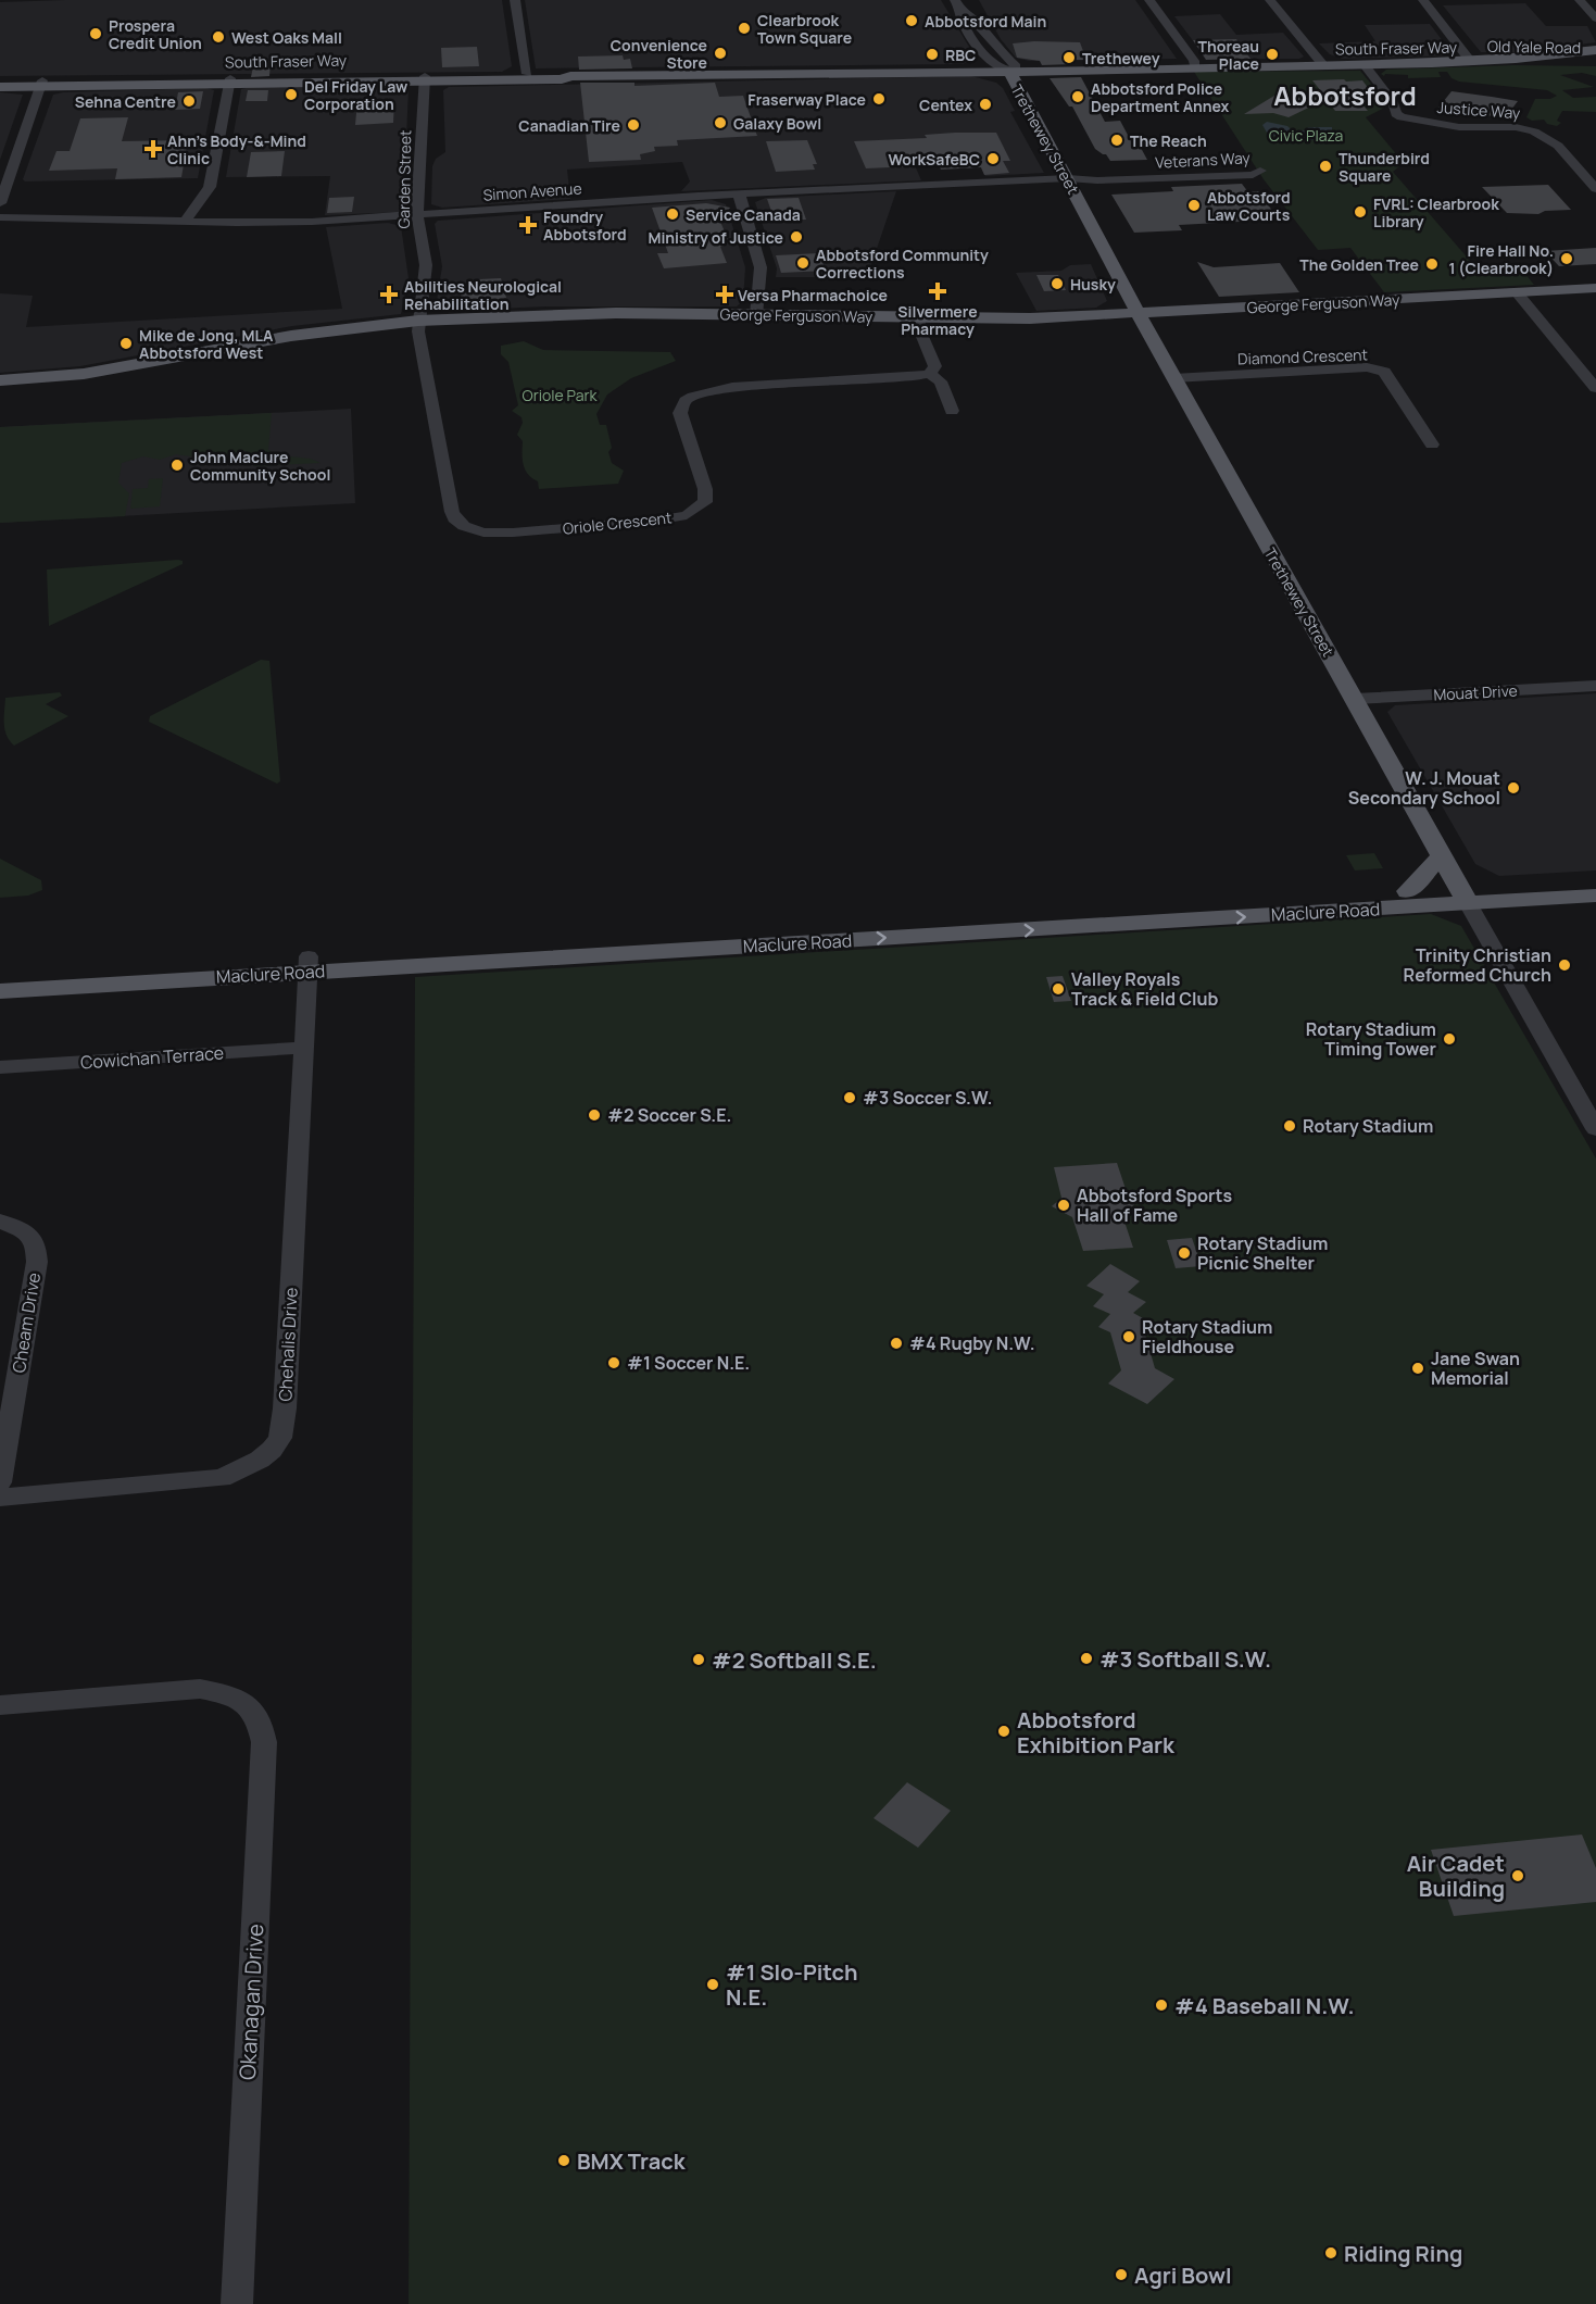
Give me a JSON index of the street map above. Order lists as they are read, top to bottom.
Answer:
{
  "streets": {
    "main road": [
      "Old Yale Road",
      "South Fraser Way",
      "Trethewey Street",
      "George Ferguson Way",
      "Maclure Road"
    ],
    "street": [
      "Justice Way",
      "Veterans Way",
      "Garden Street",
      "Simon Avenue",
      "Diamond Crescent",
      "Oriole Crescent",
      "Mouat Drive",
      "Cowichan Terrace",
      "Cheam Drive",
      "Chehalis Drive",
      "Okanagan Drive"
    ]
  },
  "crossings": [
    ["Old Yale Road", "South Fraser Way"],
    ["South Fraser Way", "Justice Way"],
    ["South Fraser Way", "Trethewey Street"],
    ["South Fraser Way", "Garden Street"],
    ["Trethewey Street", "Veterans Way"],
    ["Trethewey Street", "Simon Avenue"],
    ["Trethewey Street", "George Ferguson Way"],
    ["Trethewey Street", "Diamond Crescent"],
    ["Trethewey Street", "Mouat Drive"],
    ["Trethewey Street", "Maclure Road"],
    ["Veterans Way", "Simon Avenue"],
    ["Garden Street", "Simon Avenue"],
    ["Garden Street", "George Ferguson Way"],
    ["Garden Street", "Oriole Crescent"],
    ["George Ferguson Way", "Oriole Crescent"],
    ["Maclure Road", "Chehalis Drive"],
    ["Cowichan Terrace", "Chehalis Drive"]
  ],
  "districts": ["Abbotsford"],
  "parks": ["Civic Plaza", "Oriole Park"],
  "places": {
    "other": [
      "Abbotsford Main",
      "Clearbrook Town Square",
      "Prospera Credit Union",
      "West Oaks Mall",
      "Convenience Store",
      "RBC",
      "Thoreau Place",
      "Trethewey",
      "Del Friday Law Corporation",
      "Abbotsford Police Department Annex",
      "Fraserway Place",
      "Sehna Centre",
      "Centex",
      "Galaxy Bowl",
      "Canadian Tire",
      "The Reach",
      "WorkSafeBC",
      "Thunderbird Square",
      "Abbotsford Law Courts",
      "FVRL: Clearbrook Library",
      "Service Canada",
      "Ministry of Justice",
      "Fire Hall No. 1 (Clearbrook)",
      "Abbotsford Community Corrections",
      "The Golden Tree",
      "Husky",
      "Mike de Jong, MLA Abbotsford West",
      "John Maclure Community School",
      "W. J. Mouat Secondary School",
      "Trinity Christian Reformed Church",
      "Valley Royals Track & Field Club",
      "Rotary Stadium Timing Tower",
      "#3 Soccer S.W.",
      "#2 Soccer S.E.",
      "Rotary Stadium",
      "Abbotsford Sports Hall of Fame",
      "Rotary Stadium Picnic Shelter",
      "Rotary Stadium Fieldhouse",
      "#4 Rugby N.W.",
      "#1 Soccer N.E.",
      "Jane Swan Memorial",
      "#3 Softball S.W.",
      "#2 Softball S.E.",
      "Abbotsford Exhibition Park",
      "Air Cadet Building",
      "#1 Slo-Pitch N.E.",
      "#4 Baseball N.W.",
      "BMX Track",
      "Riding Ring",
      "Agri Bowl"
    ],
    "health": [
      "Ahn's Body-&-Mind Clinic",
      "Foundry Abbotsford",
      "Silvermere Pharmacy",
      "Abilities Neurological Rehabilitation",
      "Versa Pharmachoice"
    ]
  }
}
